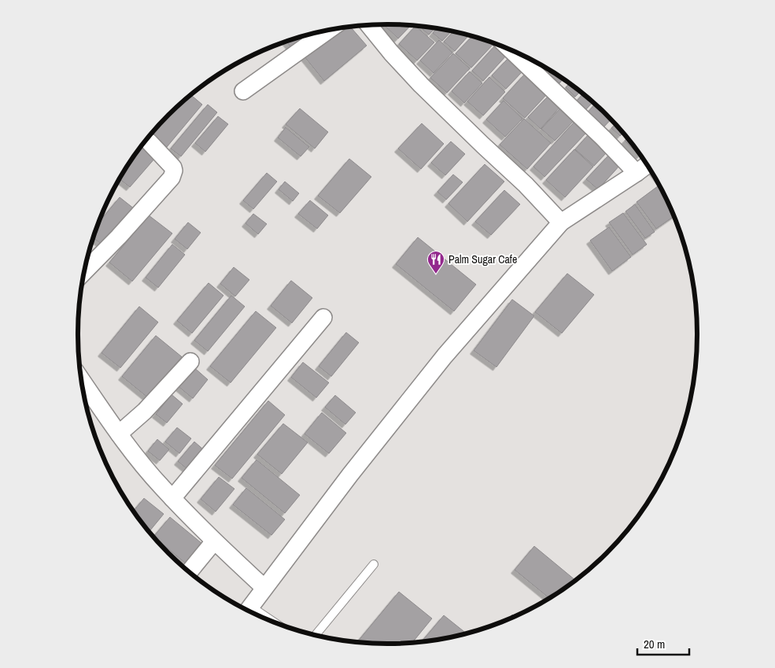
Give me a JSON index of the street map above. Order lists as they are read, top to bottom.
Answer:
{
  "places": {
    "restaurant": ["Palm Sugar Cafe"]
  },
  "scale_bar": "20 m"
}
